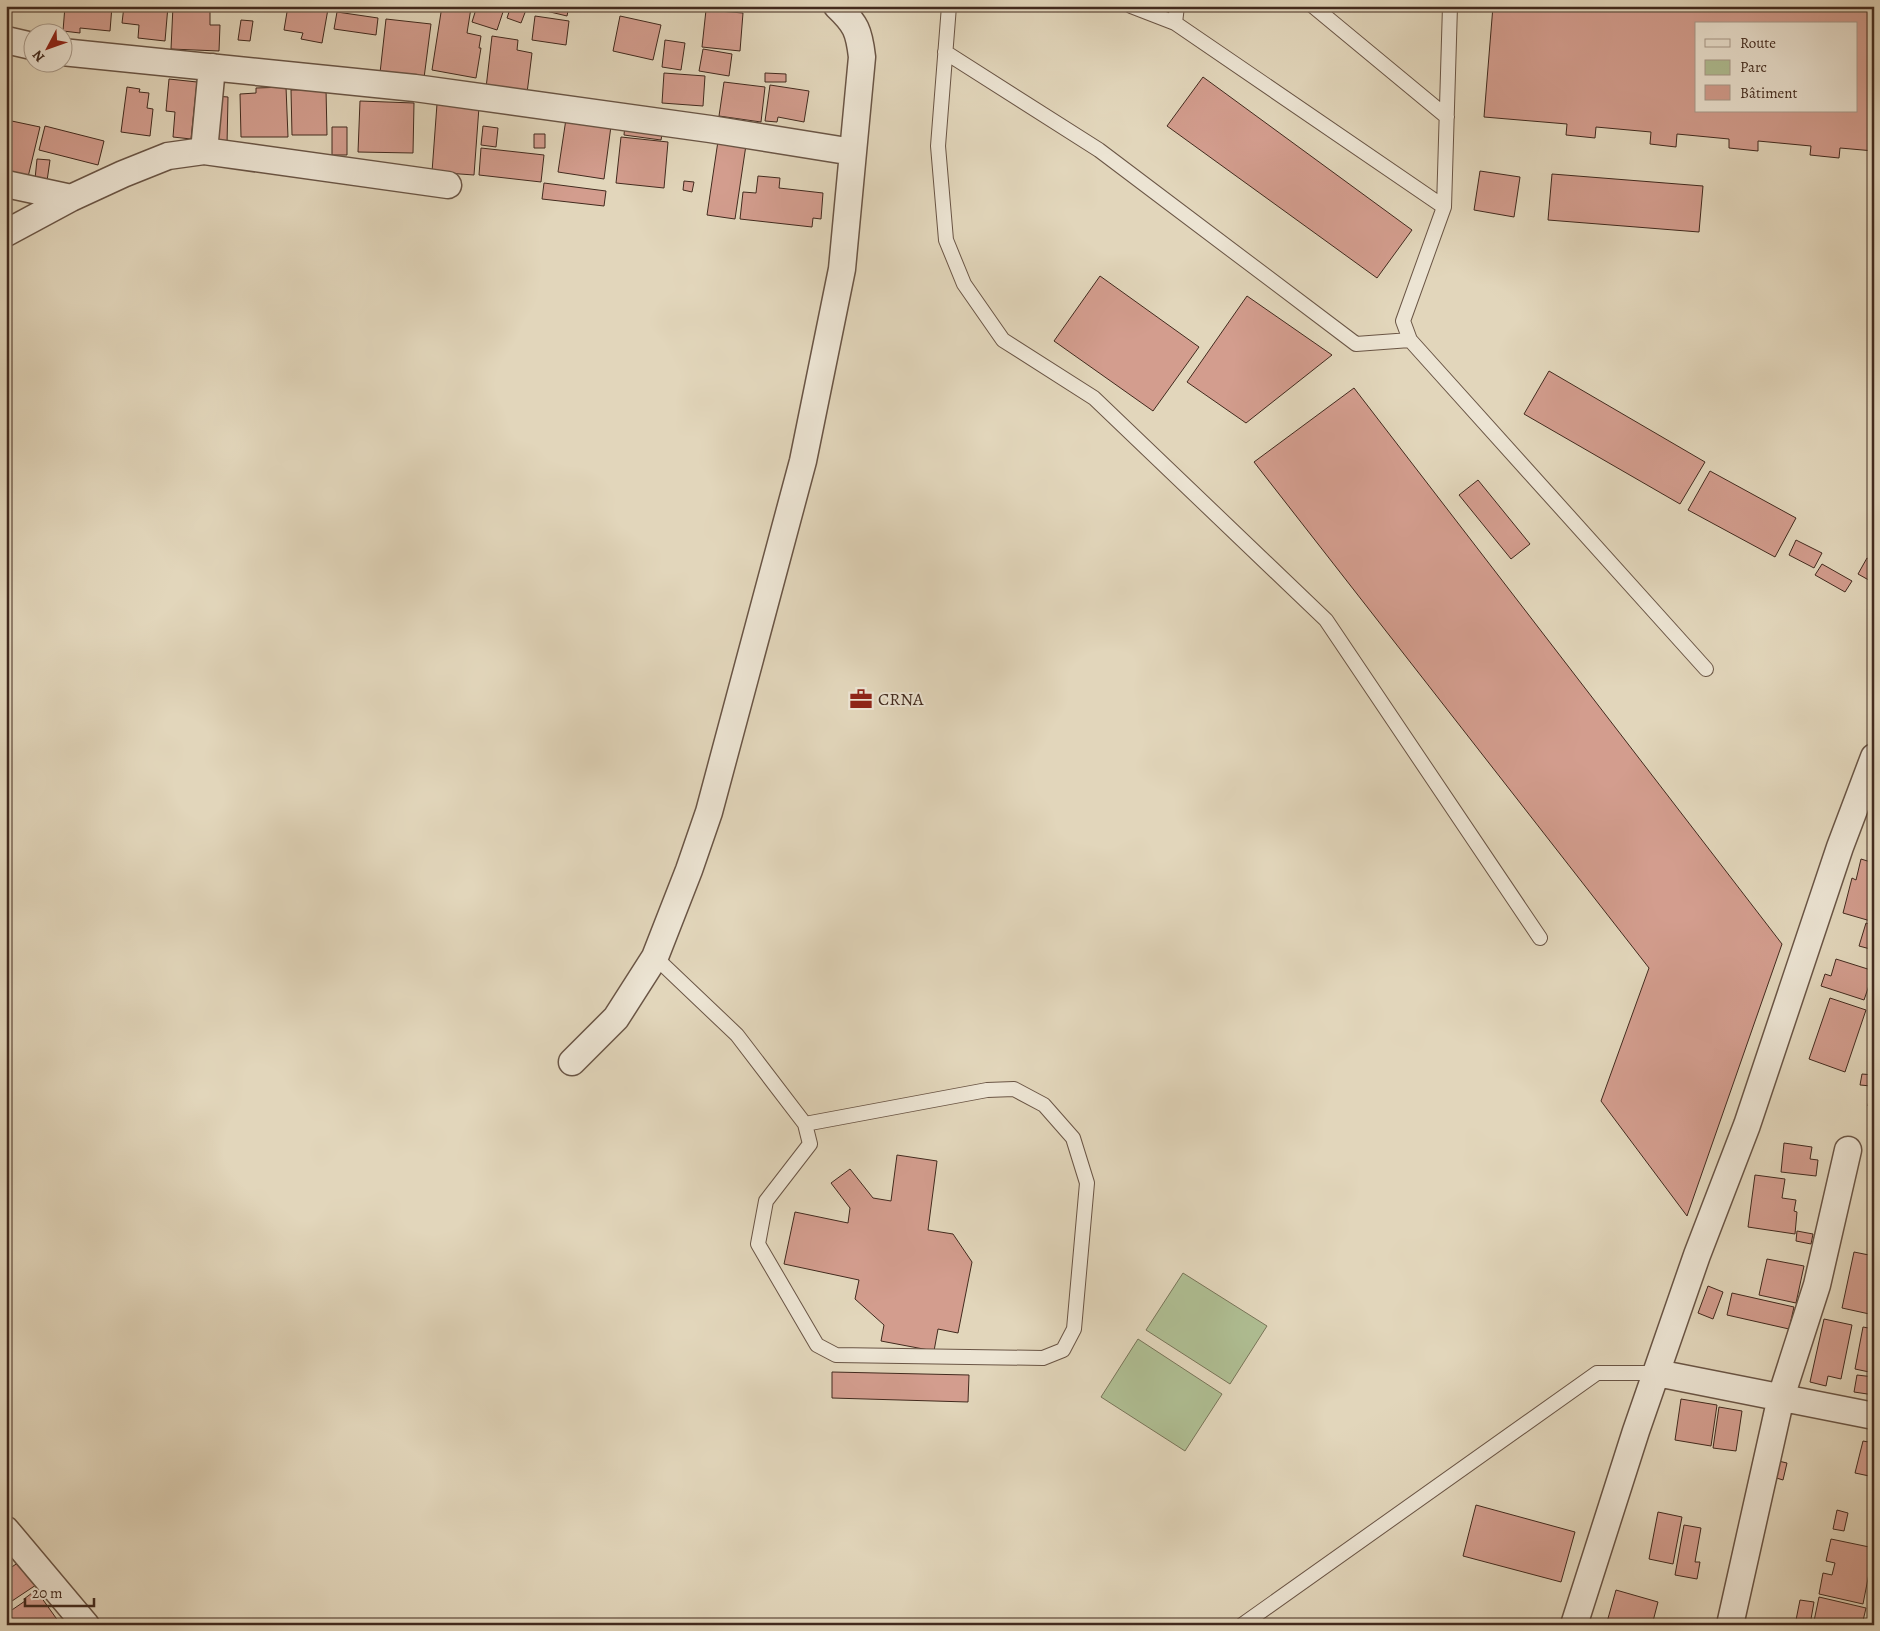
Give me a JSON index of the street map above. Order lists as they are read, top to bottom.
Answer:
{
  "places": {
    "office": ["CRNA"]
  },
  "legend": ["Route", "Parc", "Bâtiment"],
  "scale_bar": "20 m",
  "north": "bottom left"
}
